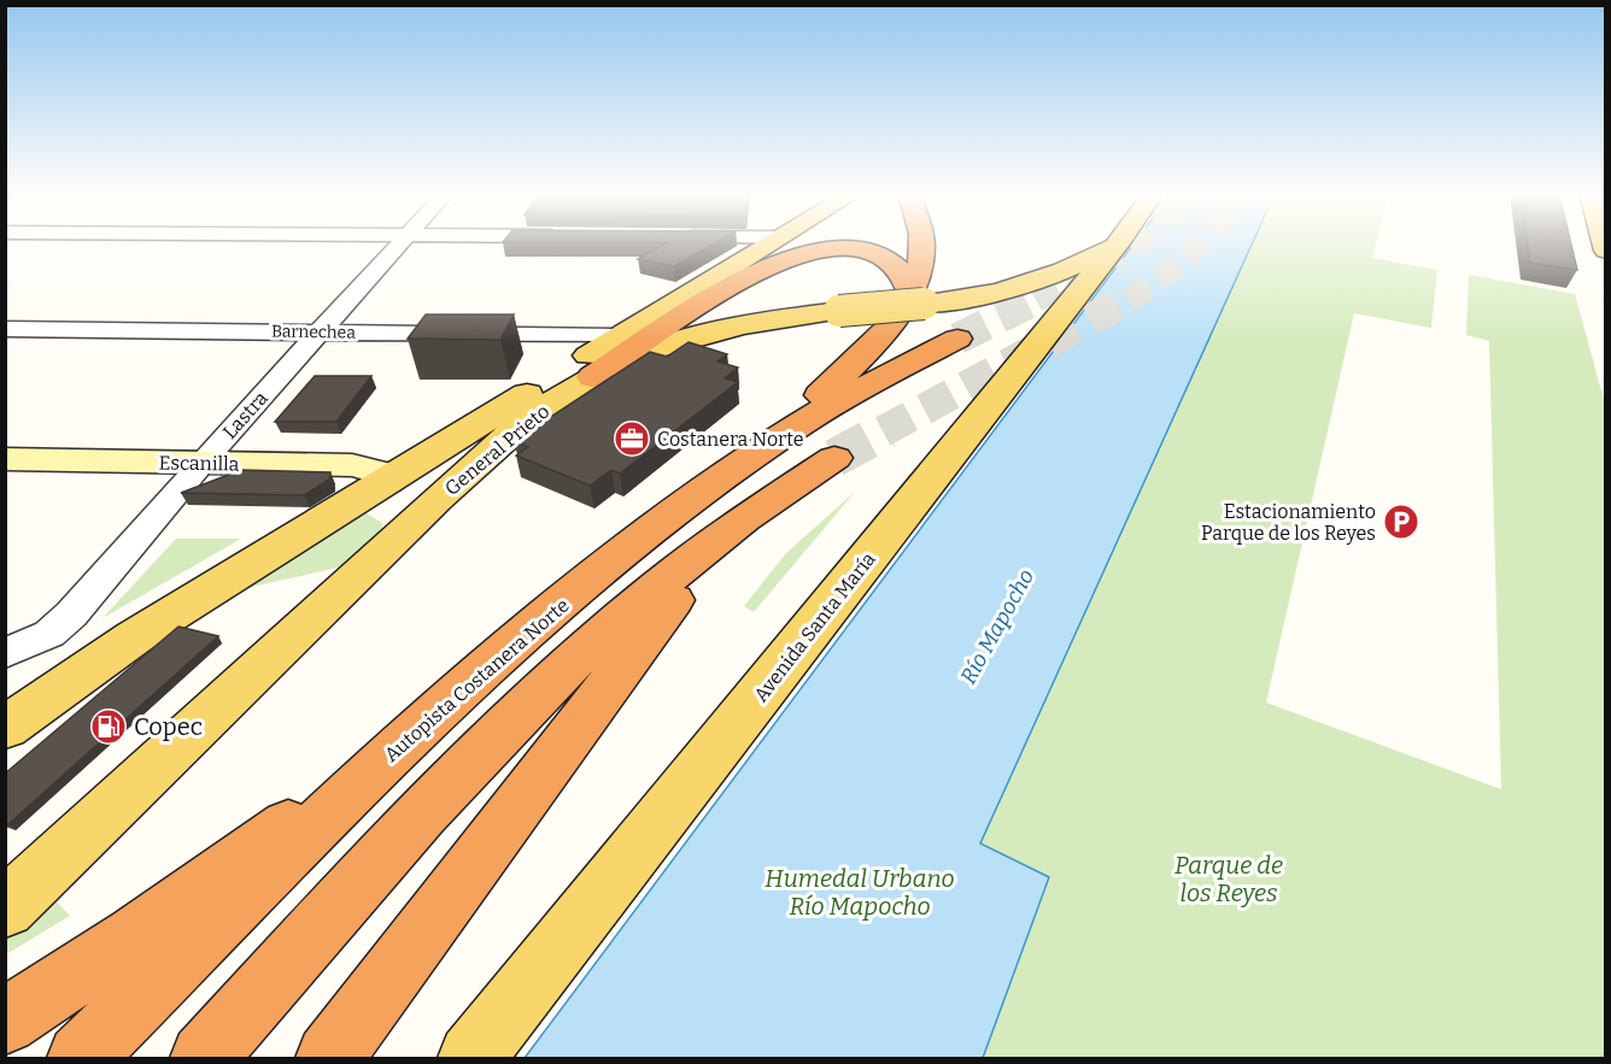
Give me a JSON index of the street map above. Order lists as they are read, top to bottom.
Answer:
{
  "streets": {
    "highway": ["Autopista Costanera Norte"],
    "main road": ["General Prieto", "Avenida Santa María"],
    "street": ["Barnechea", "Lastra", "Escanilla"]
  },
  "crossings": [
    ["Barnechea", "Lastra"],
    ["Barnechea", "General Prieto"],
    ["Lastra", "Escanilla"],
    ["General Prieto", "Escanilla"]
  ],
  "water": ["Río Mapocho"],
  "parks": ["Parque de los Reyes", "Humedal Urbano Río Mapocho"],
  "places": {
    "office": ["Costanera Norte"],
    "parking": ["Estacionamiento Parque de los Reyes"],
    "fuel station": ["Copec"]
  }
}
